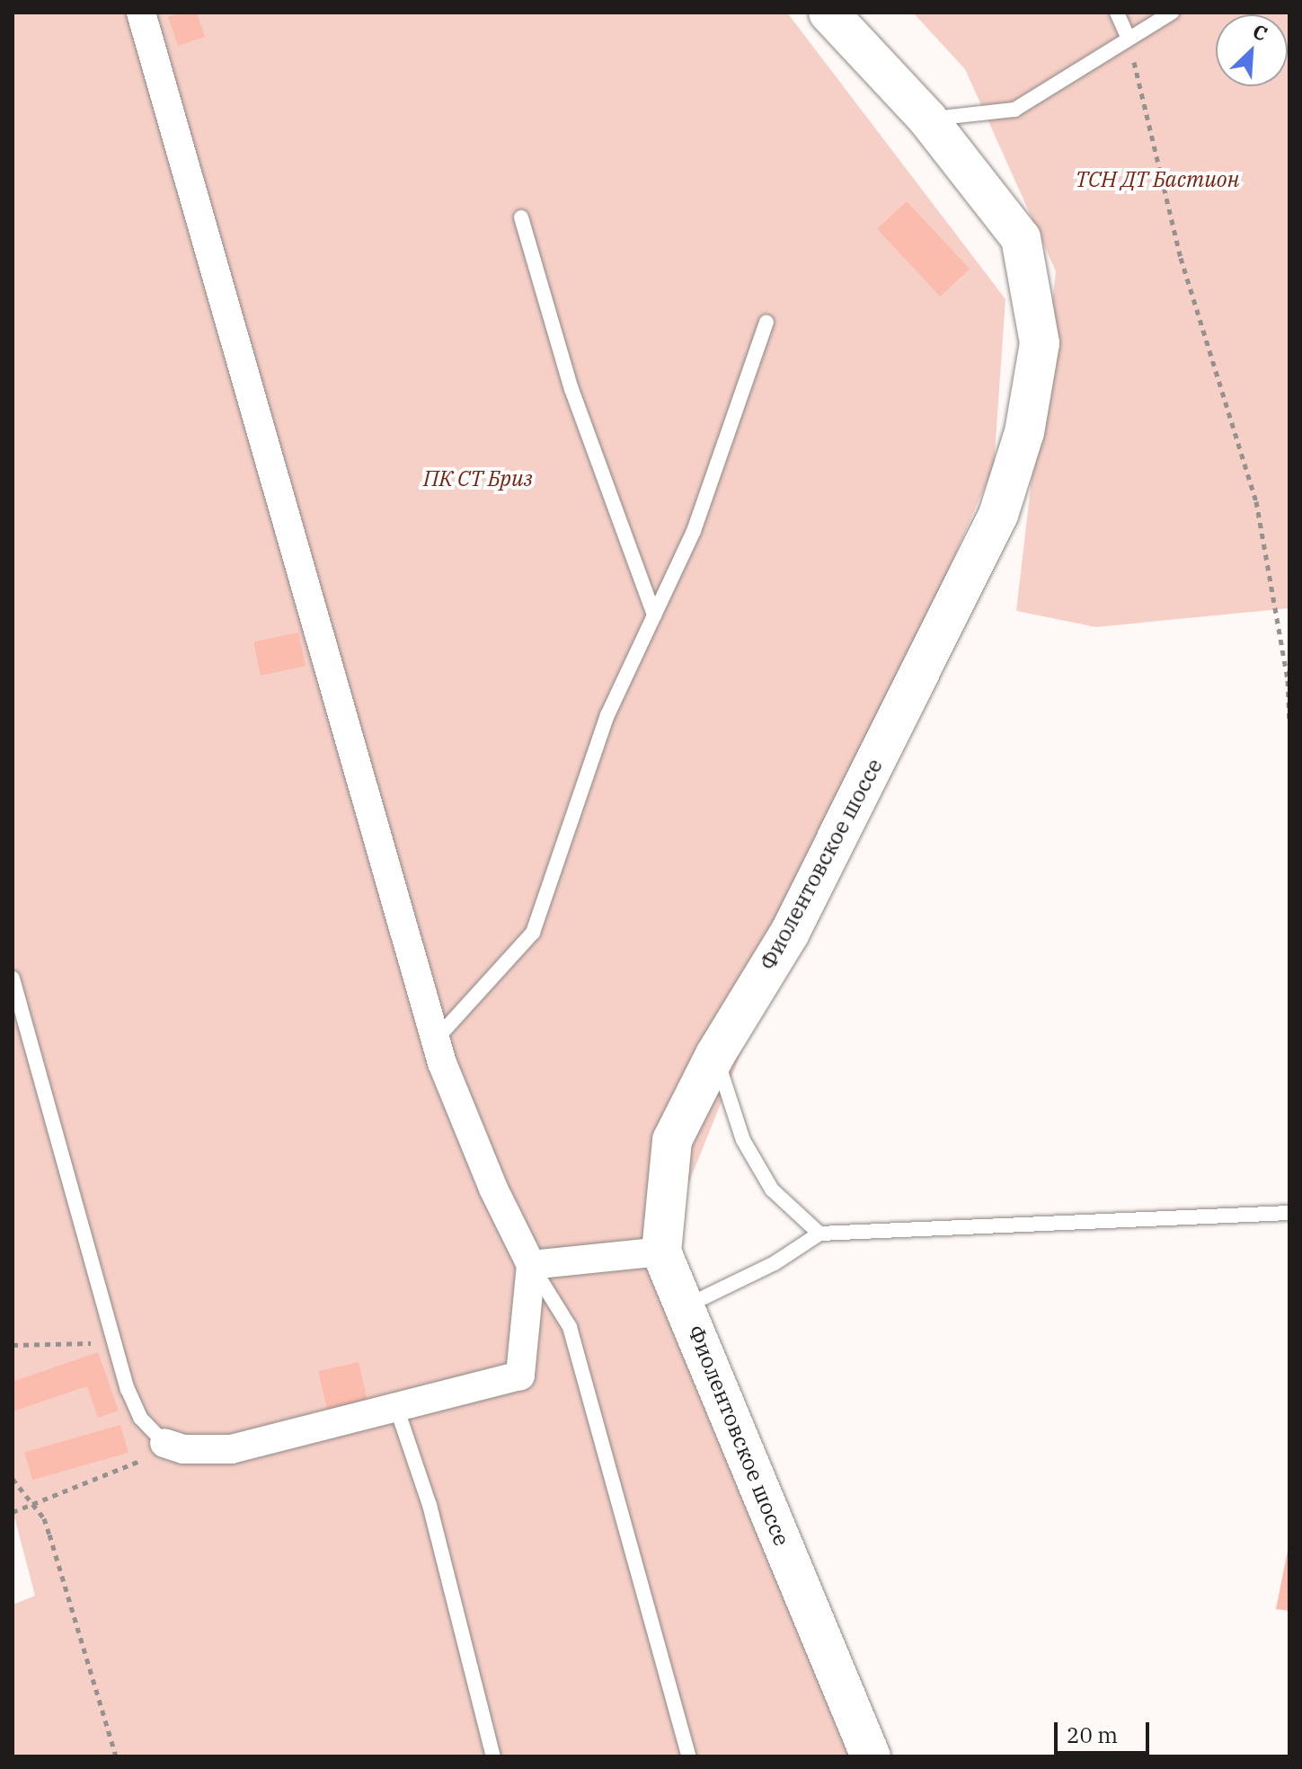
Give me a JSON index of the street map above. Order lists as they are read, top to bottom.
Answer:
{
  "streets": {
    "main road": ["Фиолентовское шоссе"]
  },
  "parks": ["ТСН ДТ Бастион", "ПК СТ Бриз"],
  "scale_bar": "20 m",
  "north": "top right"
}
